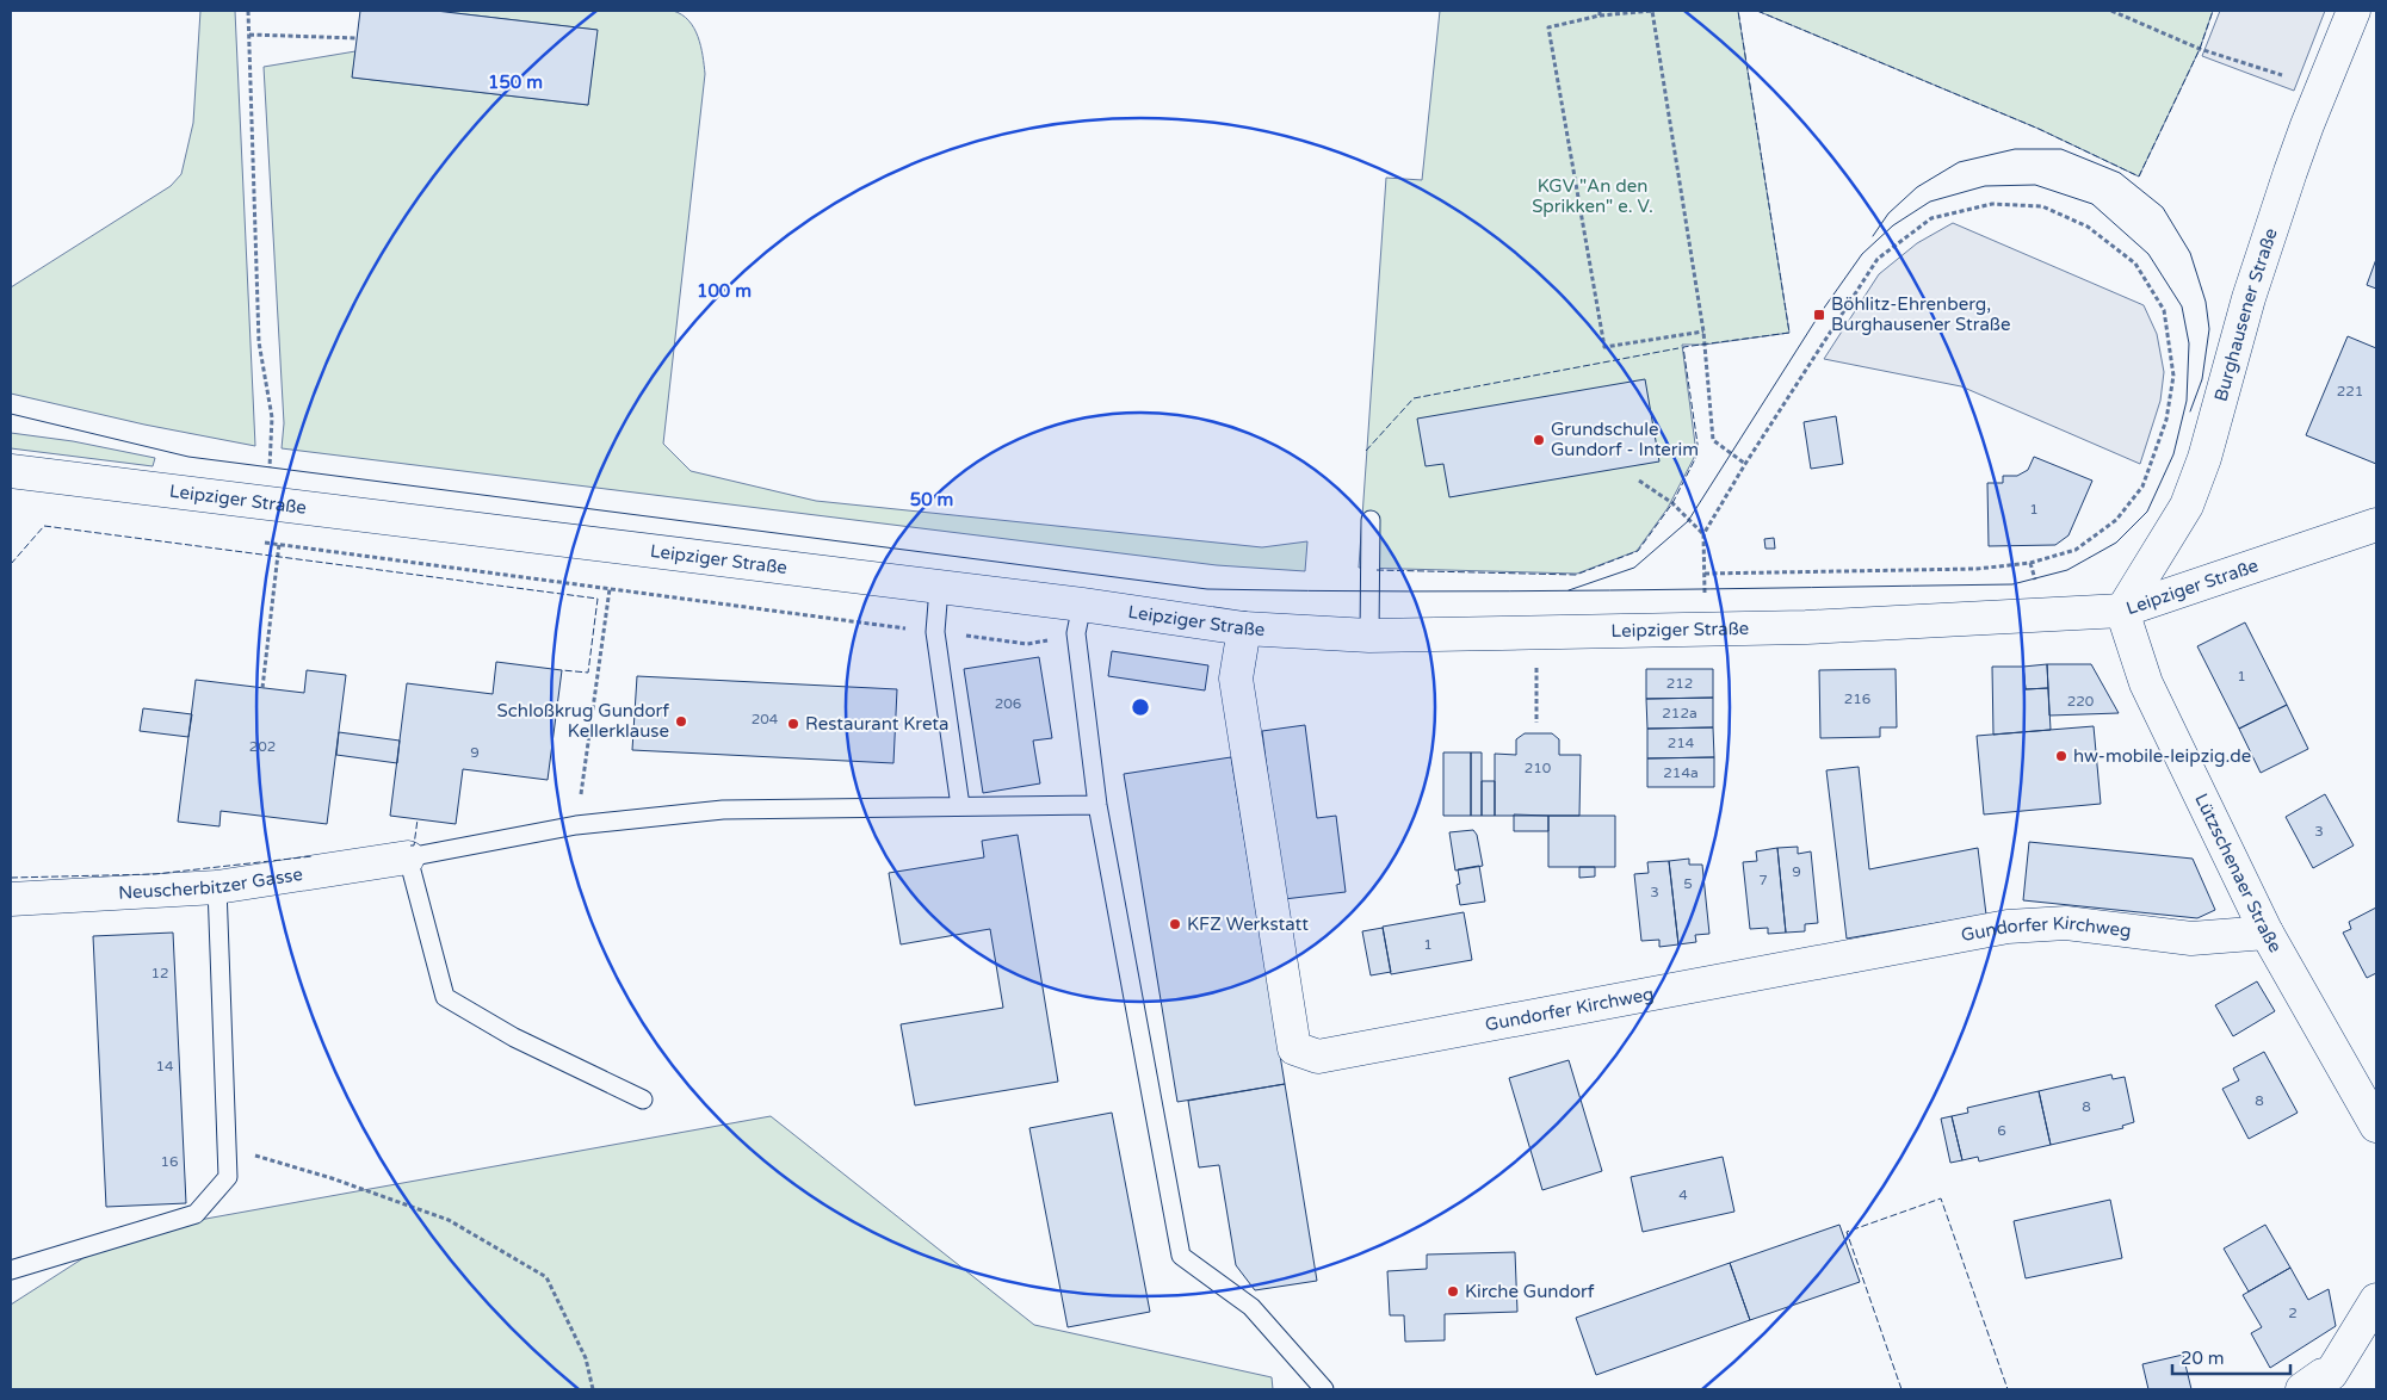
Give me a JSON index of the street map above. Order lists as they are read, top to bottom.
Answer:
{
  "streets": {
    "street": [
      "Burghausener Straße",
      "Leipziger Straße",
      "Lützschenaer Straße",
      "Neuscherbitzer Gasse",
      "Gundorfer Kirchweg"
    ]
  },
  "crossings": [
    ["Burghausener Straße", "Leipziger Straße"],
    ["Burghausener Straße", "Lützschenaer Straße"],
    ["Leipziger Straße", "Lützschenaer Straße"],
    ["Leipziger Straße", "Gundorfer Kirchweg"],
    ["Lützschenaer Straße", "Gundorfer Kirchweg"]
  ],
  "parks": ["KGV \"An den Sprikken\" e. V."],
  "places": {
    "transit": ["Böhlitz-Ehrenberg, Burghausener Straße"],
    "other": [
      "Grundschule Gundorf - Interim",
      "Schloßkrug Gundorf Kellerklause",
      "Restaurant Kreta",
      "hw-mobile-leipzig.de",
      "KFZ Werkstatt",
      "Kirche Gundorf"
    ]
  },
  "house_numbers": [
    "221",
    "1",
    "1",
    "212",
    "216",
    "220",
    "206",
    "212a",
    "204",
    "214",
    "202",
    "9",
    "210",
    "214a",
    "3",
    "9",
    "7",
    "5",
    "3",
    "1",
    "12",
    "14",
    "8",
    "8",
    "6",
    "16",
    "4",
    "2"
  ],
  "scale_bar": "20 m",
  "rings": ["150 m", "100 m", "50 m"]
}
